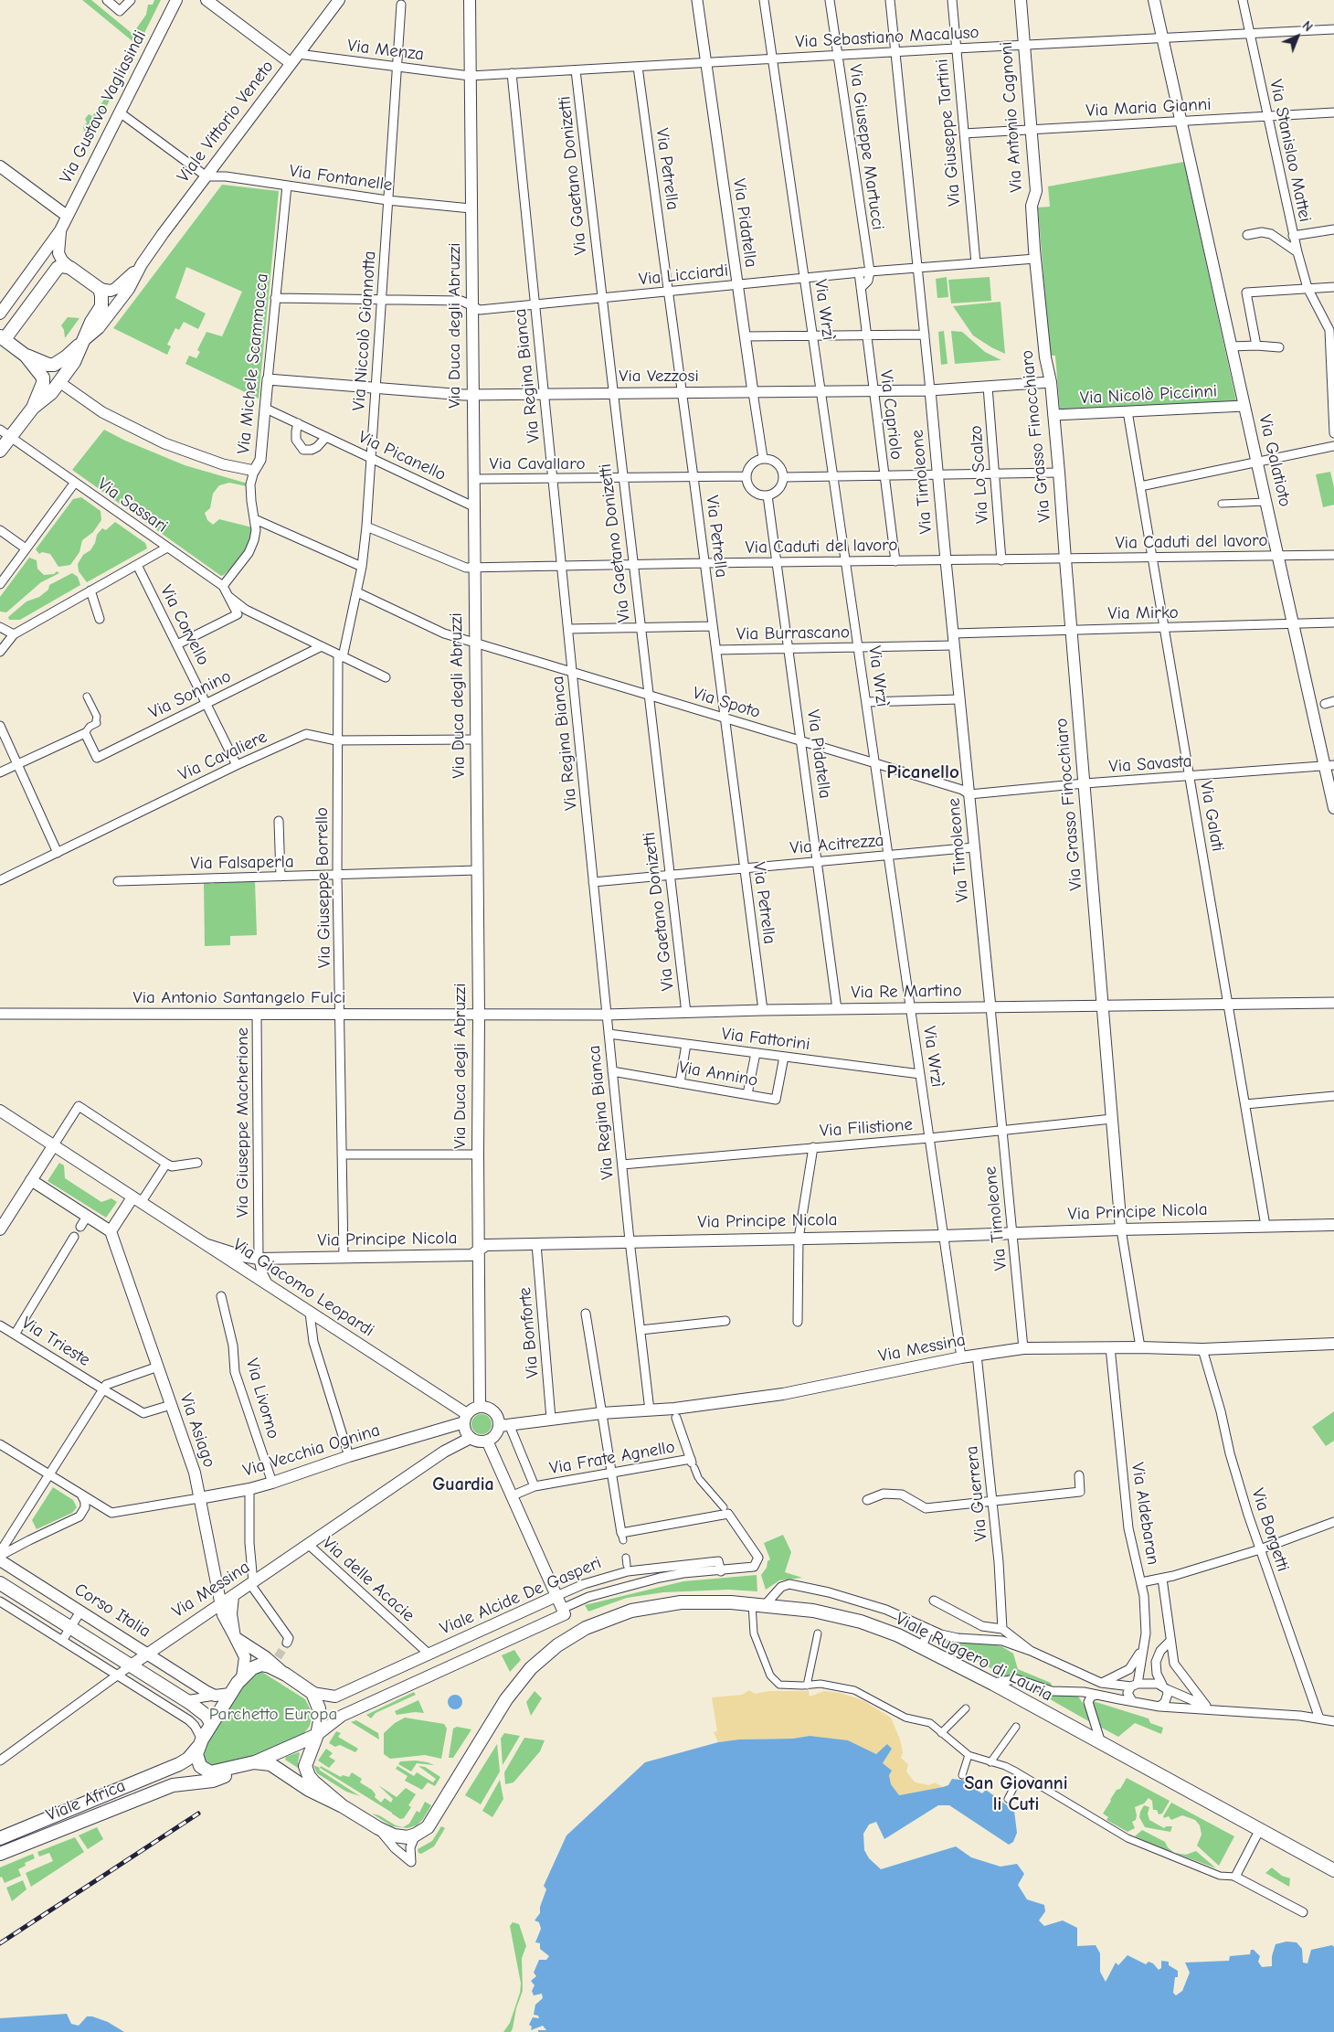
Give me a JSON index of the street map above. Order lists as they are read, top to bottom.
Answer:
{
  "streets": {
    "main road": [
      "Via Gustavo Vagliasindi",
      "Via Antonio Cagnoni",
      "Viale Vittorio Veneto",
      "Via Duca degli Abruzzi",
      "Via Grasso Finocchiaro",
      "Via Galatioto",
      "Via Principe Nicola",
      "Via Giacomo Leopardi",
      "Via Messina",
      "Via Asiago",
      "Via Vecchia Ognina",
      "Viale Alcide De Gasperi",
      "Corso Italia",
      "Viale Ruggero di Lauria",
      "Viale Africa"
    ],
    "street": [
      "Via Sebastiano Macaluso",
      "Via Menza",
      "Via Maria Gianni",
      "Via Giuseppe Tartini",
      "Via Giuseppe Martucci",
      "Via Stanislao Mattei",
      "Via Petrella",
      "Via Gaetano Donizetti",
      "Via Fontanelle",
      "Via Pidatella",
      "Via Licciardi",
      "Via Wrzì",
      "Via Niccolò Giannotta",
      "Via Michele Scammacca",
      "Via Regina Bianca",
      "Via Vezzosi",
      "Via Nicolò Piccinni",
      "Via Capriolo",
      "Via Picanello",
      "Via Cavallaro",
      "Via Lo Scalzo",
      "Via Timoleone",
      "Via Sassari",
      "Via Caduti del lavoro",
      "Via Mirko",
      "Via Corvello",
      "Via Burrascano",
      "Via Sonnino",
      "Via Spoto",
      "Via Cavaliere",
      "Via Savasta",
      "Via Galati",
      "Via Acitrezza",
      "Via Falsaperla",
      "Via Giuseppe Borrello",
      "Via Re Martino",
      "Via Antonio Santangelo Fulci",
      "Via Fattorini",
      "Via Annino",
      "Via Giuseppe Macherione",
      "Via Filistione",
      "Via Bonforte",
      "Via Trieste",
      "Via Livorno",
      "Via Frate Agnello",
      "Via Guerrera",
      "Via Aldebaran",
      "Via Borgetti",
      "Via delle Acacie"
    ]
  },
  "crossings": [
    ["Via Sebastiano Macaluso", "Via Menza"],
    ["Via Sebastiano Macaluso", "Via Antonio Cagnoni"],
    ["Via Sebastiano Macaluso", "Via Giuseppe Tartini"],
    ["Via Sebastiano Macaluso", "Via Giuseppe Martucci"],
    ["Via Sebastiano Macaluso", "Via Stanislao Mattei"],
    ["Via Sebastiano Macaluso", "Via Petrella"],
    ["Via Sebastiano Macaluso", "Via Gaetano Donizetti"],
    ["Via Sebastiano Macaluso", "Via Pidatella"],
    ["Via Sebastiano Macaluso", "Via Wrzì"],
    ["Via Sebastiano Macaluso", "Via Duca degli Abruzzi"],
    ["Via Sebastiano Macaluso", "Via Regina Bianca"],
    ["Via Sebastiano Macaluso", "Via Galatioto"],
    ["Via Sebastiano Macaluso", "Via Timoleone"],
    ["Via Menza", "Viale Vittorio Veneto"],
    ["Via Menza", "Via Duca degli Abruzzi"],
    ["Via Menza", "Via Niccolò Giannotta"],
    ["Via Maria Gianni", "Via Antonio Cagnoni"],
    ["Via Maria Gianni", "Via Giuseppe Tartini"],
    ["Via Maria Gianni", "Via Stanislao Mattei"],
    ["Via Maria Gianni", "Via Galatioto"],
    ["Via Antonio Cagnoni", "Via Licciardi"],
    ["Via Antonio Cagnoni", "Via Grasso Finocchiaro"],
    ["Viale Vittorio Veneto", "Via Fontanelle"],
    ["Via Giuseppe Tartini", "Via Licciardi"],
    ["Via Giuseppe Martucci", "Via Licciardi"],
    ["Via Petrella", "Via Licciardi"],
    ["Via Petrella", "Via Vezzosi"],
    ["Via Petrella", "Via Cavallaro"],
    ["Via Petrella", "Via Caduti del lavoro"],
    ["Via Petrella", "Via Burrascano"],
    ["Via Petrella", "Via Spoto"],
    ["Via Petrella", "Via Acitrezza"],
    ["Via Petrella", "Via Re Martino"],
    ["Via Gaetano Donizetti", "Via Licciardi"],
    ["Via Gaetano Donizetti", "Via Vezzosi"],
    ["Via Gaetano Donizetti", "Via Cavallaro"],
    ["Via Gaetano Donizetti", "Via Caduti del lavoro"],
    ["Via Gaetano Donizetti", "Via Spoto"],
    ["Via Gaetano Donizetti", "Via Acitrezza"],
    ["Via Gaetano Donizetti", "Via Re Martino"],
    ["Via Fontanelle", "Via Duca degli Abruzzi"],
    ["Via Fontanelle", "Via Niccolò Giannotta"],
    ["Via Fontanelle", "Via Michele Scammacca"],
    ["Via Pidatella", "Via Licciardi"],
    ["Via Pidatella", "Via Vezzosi"],
    ["Via Pidatella", "Via Cavallaro"],
    ["Via Pidatella", "Via Caduti del lavoro"],
    ["Via Pidatella", "Via Burrascano"],
    ["Via Pidatella", "Via Spoto"],
    ["Via Pidatella", "Via Acitrezza"],
    ["Via Pidatella", "Via Re Martino"],
    ["Via Licciardi", "Via Wrzì"],
    ["Via Licciardi", "Via Duca degli Abruzzi"],
    ["Via Licciardi", "Via Niccolò Giannotta"],
    ["Via Licciardi", "Via Michele Scammacca"],
    ["Via Licciardi", "Via Regina Bianca"],
    ["Via Licciardi", "Via Capriolo"],
    ["Via Licciardi", "Via Grasso Finocchiaro"],
    ["Via Licciardi", "Via Timoleone"],
    ["Via Wrzì", "Via Vezzosi"],
    ["Via Wrzì", "Via Caduti del lavoro"],
    ["Via Wrzì", "Via Burrascano"],
    ["Via Wrzì", "Via Spoto"],
    ["Via Wrzì", "Via Acitrezza"],
    ["Via Wrzì", "Via Re Martino"],
    ["Via Wrzì", "Via Fattorini"],
    ["Via Wrzì", "Via Filistione"],
    ["Via Wrzì", "Via Principe Nicola"],
    ["Via Wrzì", "Via Messina"],
    ["Via Duca degli Abruzzi", "Via Vezzosi"],
    ["Via Duca degli Abruzzi", "Via Picanello"],
    ["Via Duca degli Abruzzi", "Via Cavallaro"],
    ["Via Duca degli Abruzzi", "Via Caduti del lavoro"],
    ["Via Duca degli Abruzzi", "Via Spoto"],
    ["Via Duca degli Abruzzi", "Via Cavaliere"],
    ["Via Duca degli Abruzzi", "Via Falsaperla"],
    ["Via Duca degli Abruzzi", "Via Re Martino"],
    ["Via Duca degli Abruzzi", "Via Antonio Santangelo Fulci"],
    ["Via Duca degli Abruzzi", "Via Principe Nicola"],
    ["Via Duca degli Abruzzi", "Via Giacomo Leopardi"],
    ["Via Duca degli Abruzzi", "Via Messina"],
    ["Via Duca degli Abruzzi", "Via Vecchia Ognina"],
    ["Via Niccolò Giannotta", "Via Vezzosi"],
    ["Via Niccolò Giannotta", "Via Picanello"],
    ["Via Niccolò Giannotta", "Via Caduti del lavoro"],
    ["Via Niccolò Giannotta", "Via Spoto"],
    ["Via Niccolò Giannotta", "Via Giuseppe Borrello"],
    ["Via Michele Scammacca", "Via Vezzosi"],
    ["Via Michele Scammacca", "Via Picanello"],
    ["Via Michele Scammacca", "Via Sassari"],
    ["Via Regina Bianca", "Via Vezzosi"],
    ["Via Regina Bianca", "Via Cavallaro"],
    ["Via Regina Bianca", "Via Caduti del lavoro"],
    ["Via Regina Bianca", "Via Spoto"],
    ["Via Regina Bianca", "Via Acitrezza"],
    ["Via Regina Bianca", "Via Re Martino"],
    ["Via Regina Bianca", "Via Fattorini"],
    ["Via Regina Bianca", "Via Annino"],
    ["Via Regina Bianca", "Via Filistione"],
    ["Via Regina Bianca", "Via Principe Nicola"],
    ["Via Regina Bianca", "Via Messina"],
    ["Via Vezzosi", "Via Capriolo"],
    ["Via Vezzosi", "Via Grasso Finocchiaro"],
    ["Via Vezzosi", "Via Lo Scalzo"],
    ["Via Vezzosi", "Via Timoleone"],
    ["Via Nicolò Piccinni", "Via Grasso Finocchiaro"],
    ["Via Nicolò Piccinni", "Via Galatioto"],
    ["Via Nicolò Piccinni", "Via Galati"],
    ["Via Capriolo", "Via Caduti del lavoro"],
    ["Via Grasso Finocchiaro", "Via Caduti del lavoro"],
    ["Via Grasso Finocchiaro", "Via Mirko"],
    ["Via Grasso Finocchiaro", "Via Savasta"],
    ["Via Grasso Finocchiaro", "Via Re Martino"],
    ["Via Grasso Finocchiaro", "Via Filistione"],
    ["Via Grasso Finocchiaro", "Via Principe Nicola"],
    ["Via Grasso Finocchiaro", "Via Messina"],
    ["Via Galatioto", "Via Caduti del lavoro"],
    ["Via Galatioto", "Via Mirko"],
    ["Via Galatioto", "Via Savasta"],
    ["Via Lo Scalzo", "Via Caduti del lavoro"],
    ["Via Timoleone", "Via Caduti del lavoro"],
    ["Via Timoleone", "Via Mirko"],
    ["Via Timoleone", "Via Burrascano"],
    ["Via Timoleone", "Via Spoto"],
    ["Via Timoleone", "Via Savasta"],
    ["Via Timoleone", "Via Acitrezza"],
    ["Via Timoleone", "Via Re Martino"],
    ["Via Timoleone", "Via Filistione"],
    ["Via Timoleone", "Via Principe Nicola"],
    ["Via Timoleone", "Via Messina"],
    ["Via Sassari", "Via Corvello"],
    ["Via Caduti del lavoro", "Via Galati"],
    ["Via Mirko", "Via Galati"],
    ["Via Corvello", "Via Sonnino"],
    ["Via Corvello", "Via Cavaliere"],
    ["Via Spoto", "Via Savasta"],
    ["Via Cavaliere", "Via Giuseppe Borrello"],
    ["Via Savasta", "Via Galati"],
    ["Via Galati", "Via Re Martino"],
    ["Via Galati", "Via Principe Nicola"],
    ["Via Falsaperla", "Via Giuseppe Borrello"],
    ["Via Giuseppe Borrello", "Via Antonio Santangelo Fulci"],
    ["Via Giuseppe Borrello", "Via Principe Nicola"],
    ["Via Re Martino", "Via Antonio Santangelo Fulci"],
    ["Via Antonio Santangelo Fulci", "Via Giuseppe Macherione"],
    ["Via Fattorini", "Via Annino"],
    ["Via Giuseppe Macherione", "Via Principe Nicola"],
    ["Via Giuseppe Macherione", "Via Giacomo Leopardi"],
    ["Via Principe Nicola", "Via Giacomo Leopardi"],
    ["Via Principe Nicola", "Via Bonforte"],
    ["Via Giacomo Leopardi", "Via Messina"],
    ["Via Giacomo Leopardi", "Via Vecchia Ognina"],
    ["Via Bonforte", "Via Messina"],
    ["Via Trieste", "Via Asiago"],
    ["Via Messina", "Via Asiago"],
    ["Via Messina", "Via Vecchia Ognina"],
    ["Via Messina", "Via Guerrera"],
    ["Via Messina", "Via Aldebaran"],
    ["Via Messina", "Via Borgetti"],
    ["Via Messina", "Via delle Acacie"],
    ["Via Messina", "Corso Italia"],
    ["Via Livorno", "Via Vecchia Ognina"],
    ["Via Asiago", "Via Vecchia Ognina"],
    ["Via Asiago", "Viale Africa"],
    ["Via delle Acacie", "Viale Alcide De Gasperi"]
  ],
  "districts": ["Picanello", "Guardia", "San Giovanni li Cuti"],
  "parks": ["Parchetto Europa"],
  "north": "top right"
}
